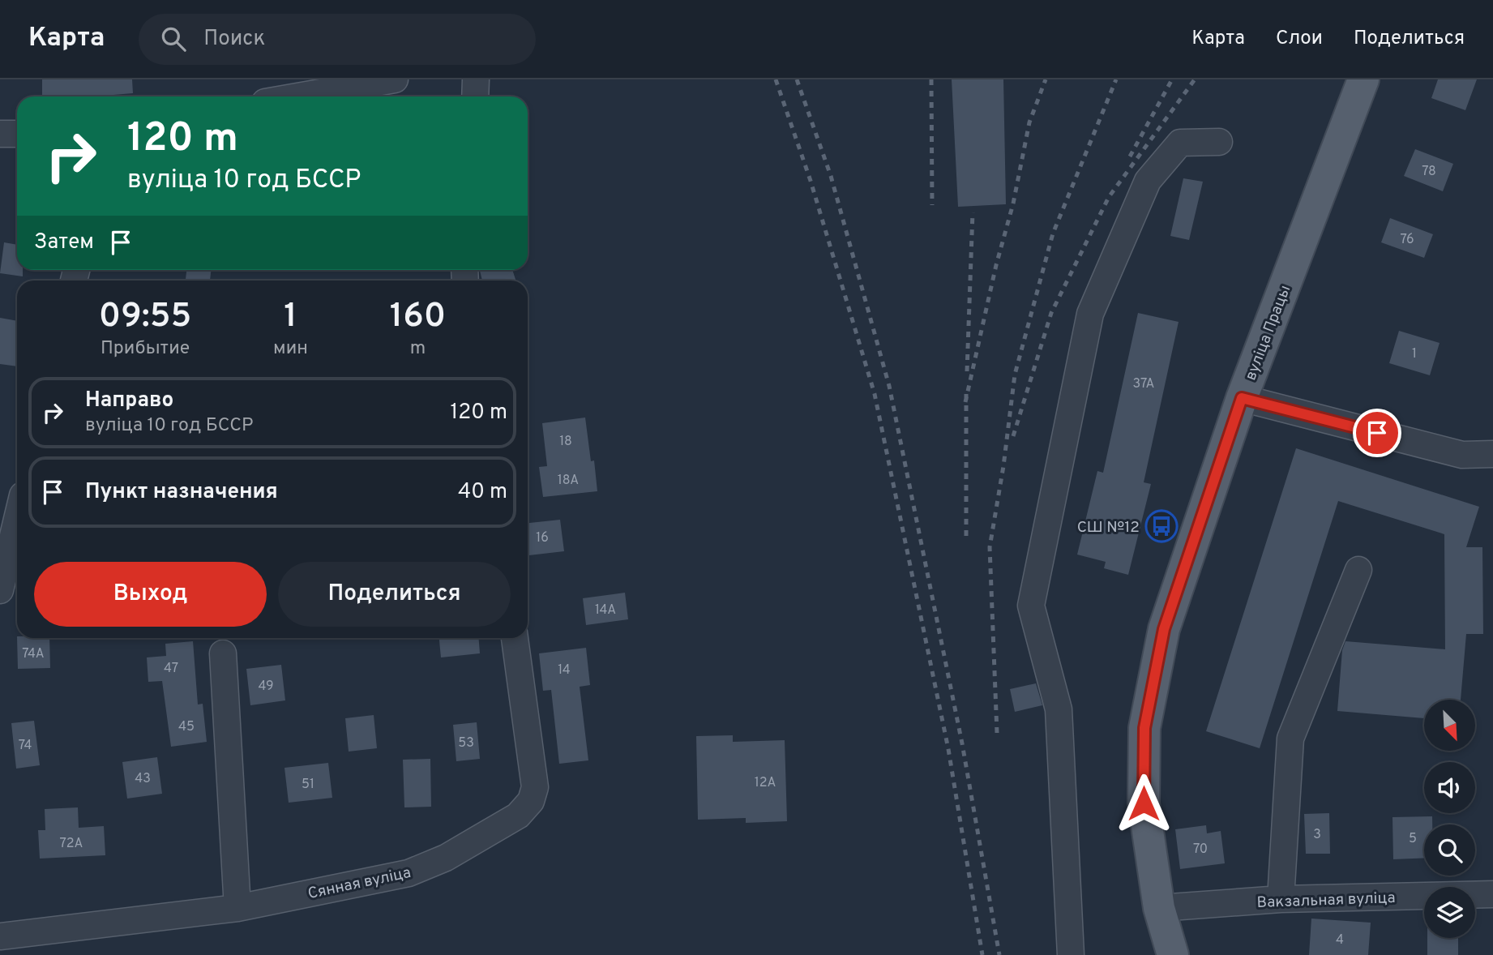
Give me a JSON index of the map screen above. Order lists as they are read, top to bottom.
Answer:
{
  "streets": {
    "main road": ["вуліца Працы"],
    "street": ["Сянная вуліца", "Вакзальная вуліца"]
  },
  "crossings": [
    ["вуліца Працы", "Вакзальная вуліца"]
  ],
  "places": {
    "bus stop": ["СШ №12"]
  },
  "house_numbers": [
    "78",
    "76",
    "1",
    "37А",
    "18",
    "18А",
    "16",
    "14А",
    "74А",
    "47",
    "14",
    "49",
    "45",
    "53",
    "74",
    "43",
    "12А",
    "51",
    "3",
    "5",
    "72А",
    "70",
    "4"
  ],
  "north": "bottom right",
  "page": {
    "header": "Карта",
    "search": "Поиск",
    "nav": ["Карта", "Слои", "Поделиться"],
    "turn": ["120 m", "вуліца 10 год БССР"],
    "then": "Затем",
    "eta": [
      "09:55",
      "Прибытие",
      "1",
      "мин",
      "160",
      "m"
    ],
    "list": [
      {
        "name": "Направо",
        "note": "вуліца 10 год БССР",
        "value": "120 m"
      },
      {
        "name": "Пункт назначения",
        "value": "40 m"
      }
    ],
    "buttons": ["Выход", "Поделиться"]
  }
}
